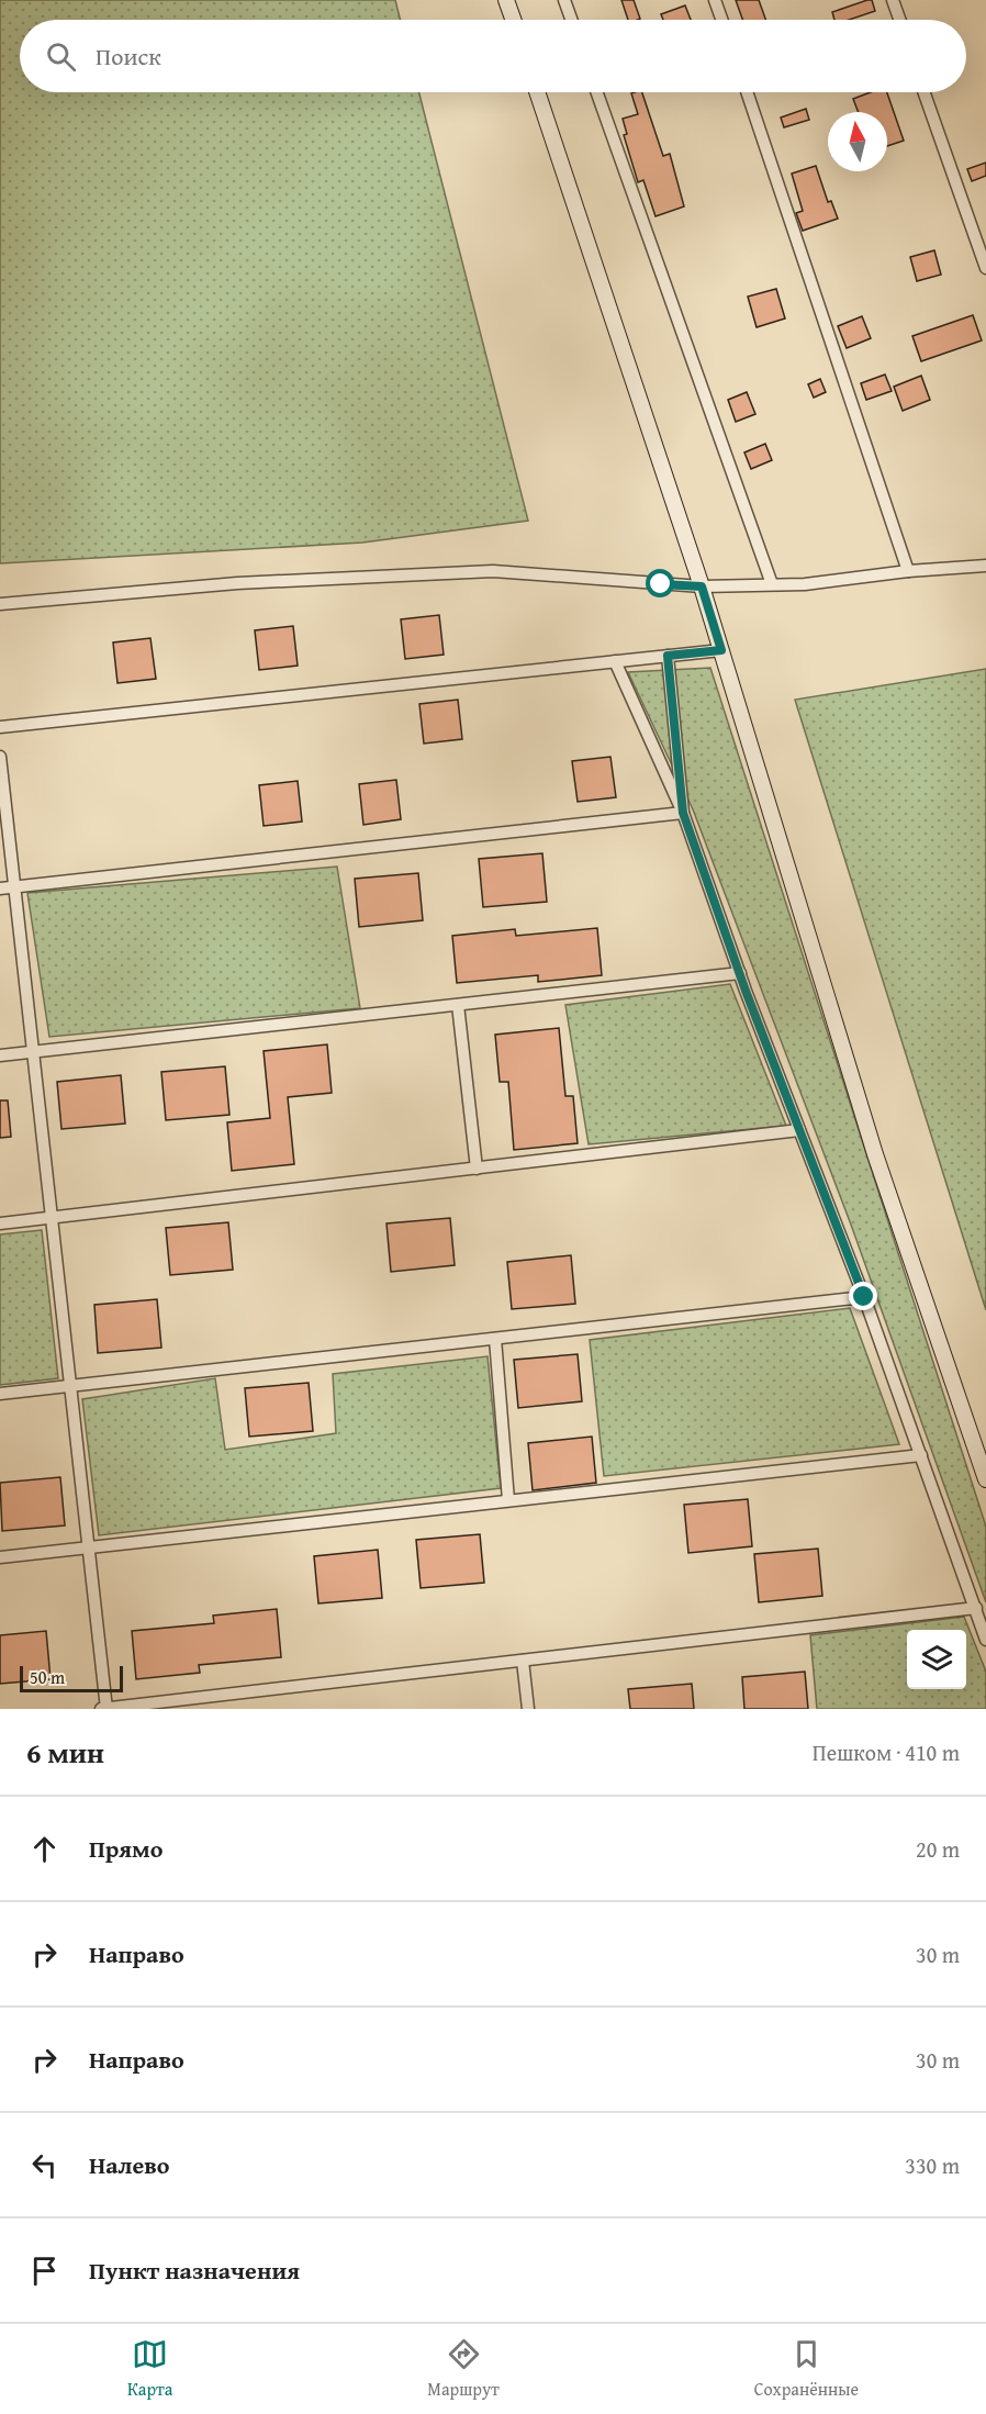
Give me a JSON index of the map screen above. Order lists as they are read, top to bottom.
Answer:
{
  "scale_bar": "50 m",
  "north": "top",
  "page": {
    "search": "Поиск",
    "scale": "50 m",
    "heading": ["6 мин", "Пешком · 410 m"],
    "list": [
      ["Прямо", "20 m"],
      ["Направо", "30 m"],
      ["Направо", "30 m"],
      ["Налево", "330 m"],
      "Пункт назначения"
    ],
    "nav": ["Карта", "Маршрут", "Сохранённые"]
  }
}
